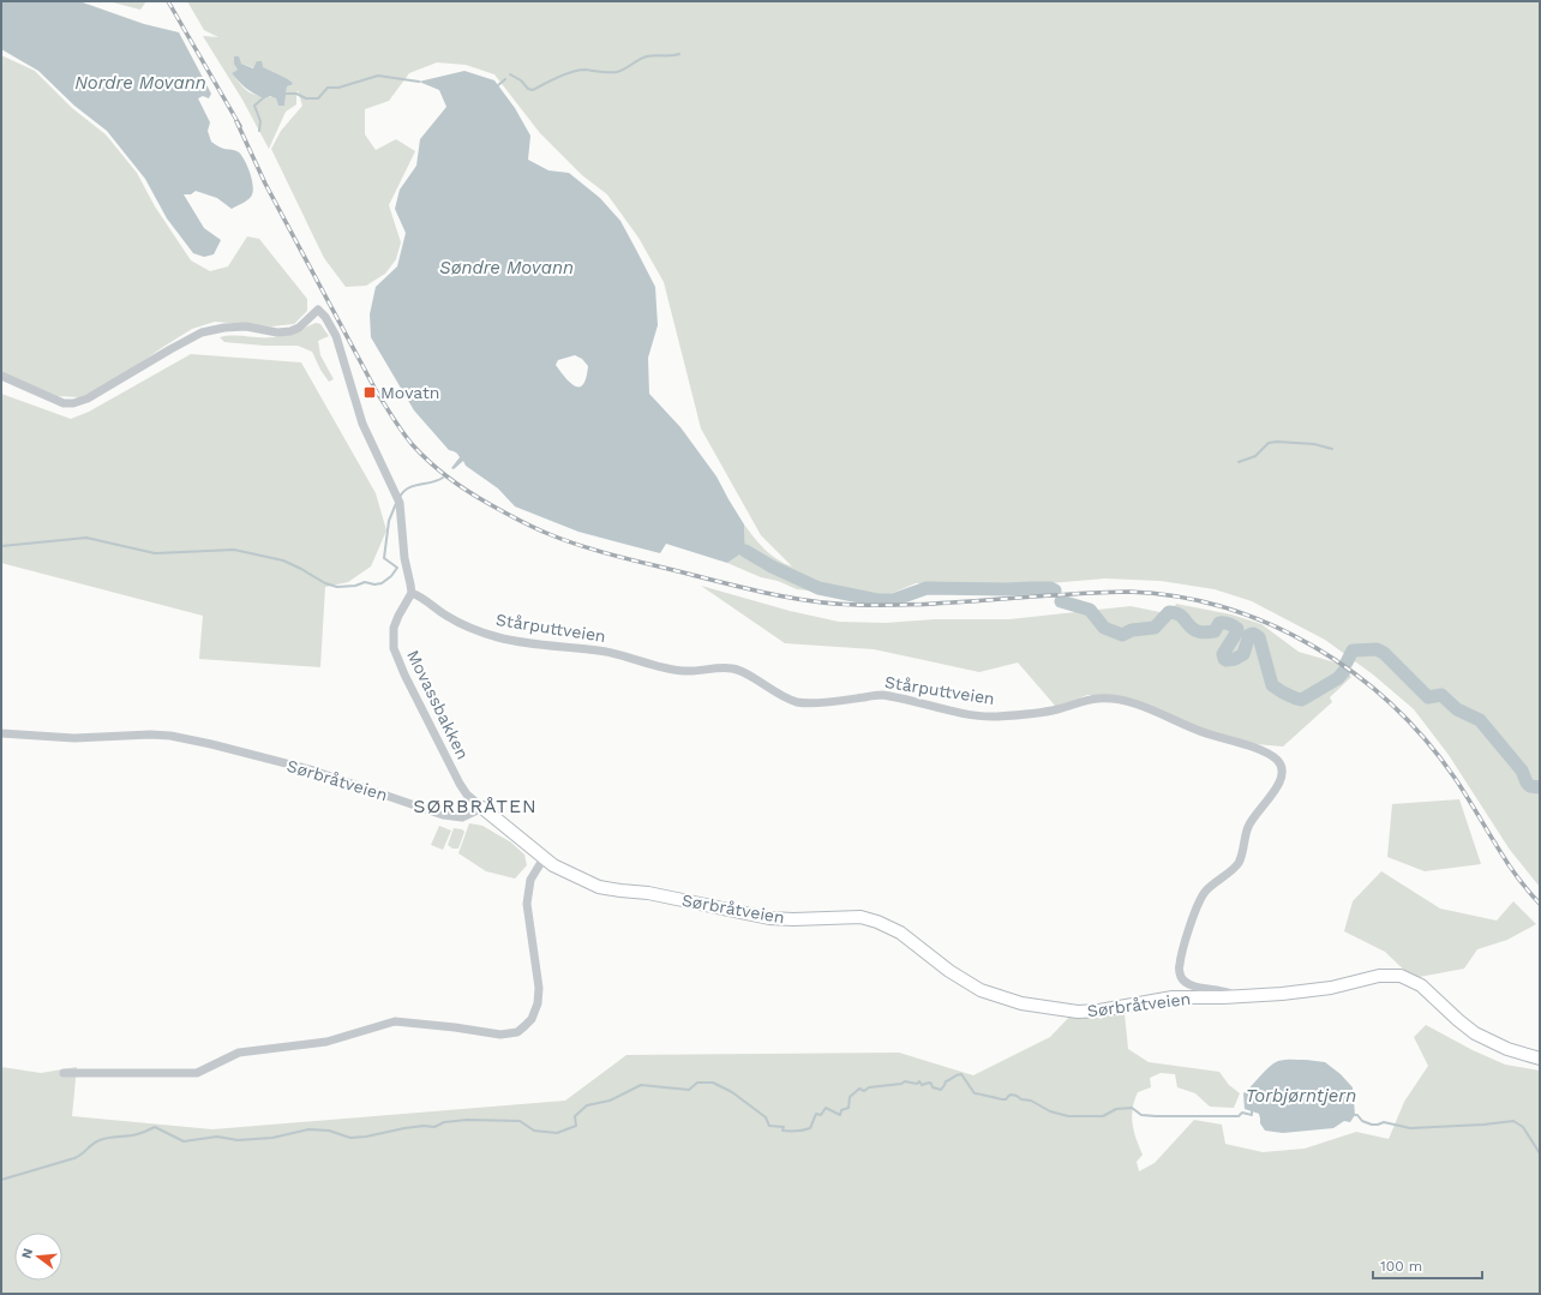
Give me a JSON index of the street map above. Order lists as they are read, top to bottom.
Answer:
{
  "streets": {
    "street": ["Stårputtveien", "Movassbakken", "Sørbråtveien"]
  },
  "crossings": [
    ["Stårputtveien", "Movassbakken"],
    ["Stårputtveien", "Sørbråtveien"],
    ["Movassbakken", "Sørbråtveien"]
  ],
  "districts": ["SØRBRÅTEN"],
  "water": ["Nordre Movann", "Søndre Movann", "Torbjørntjern"],
  "places": {
    "transit": ["Movatn"]
  },
  "scale_bar": "100 m",
  "north": "left"
}
